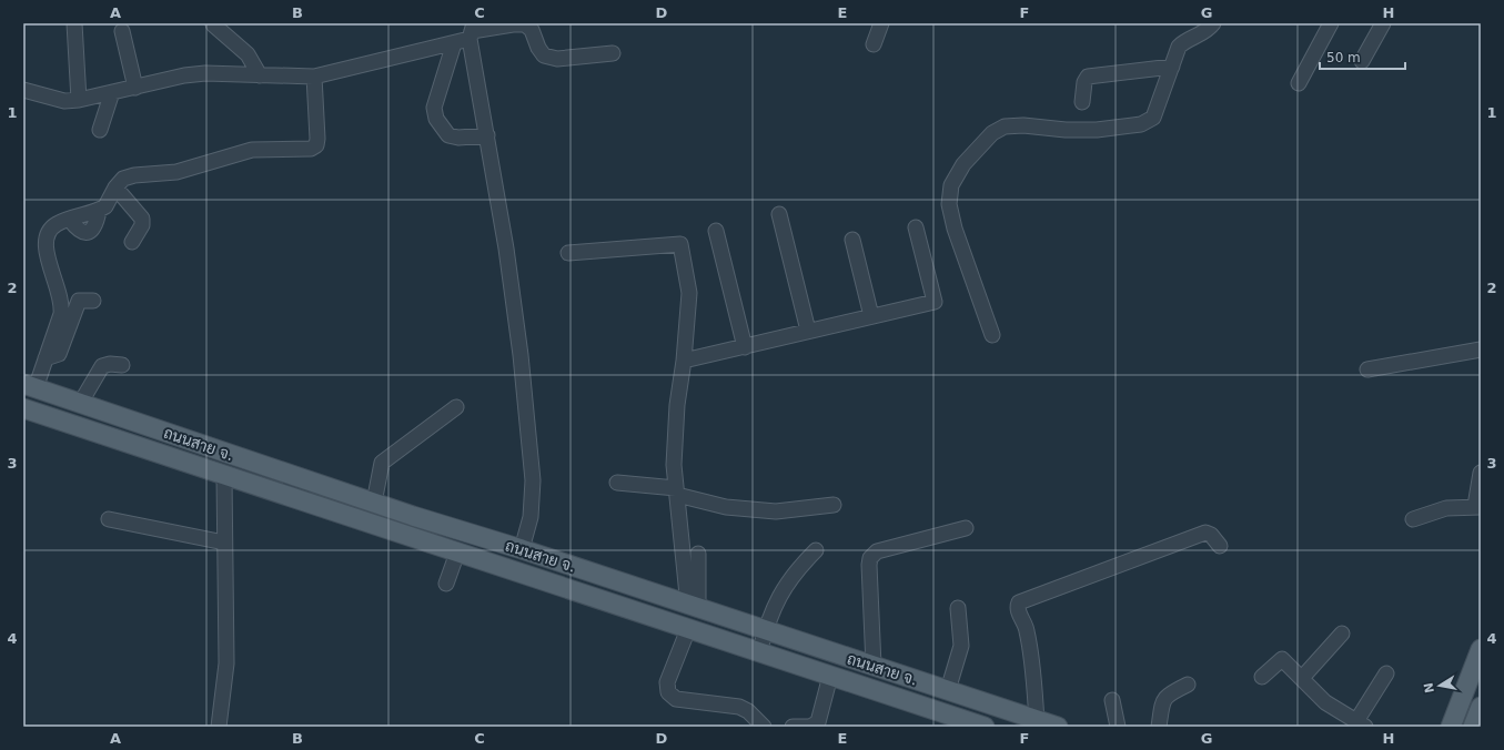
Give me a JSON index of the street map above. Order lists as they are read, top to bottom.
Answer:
{
  "streets": {
    "main road": ["ถนนสาย จ."]
  },
  "scale_bar": "50 m",
  "north": "left",
  "grid": {
    "columns": [
      "A",
      "B",
      "C",
      "D",
      "E",
      "F",
      "G",
      "H"
    ],
    "rows": [
      "1",
      "2",
      "3",
      "4"
    ]
  }
}
